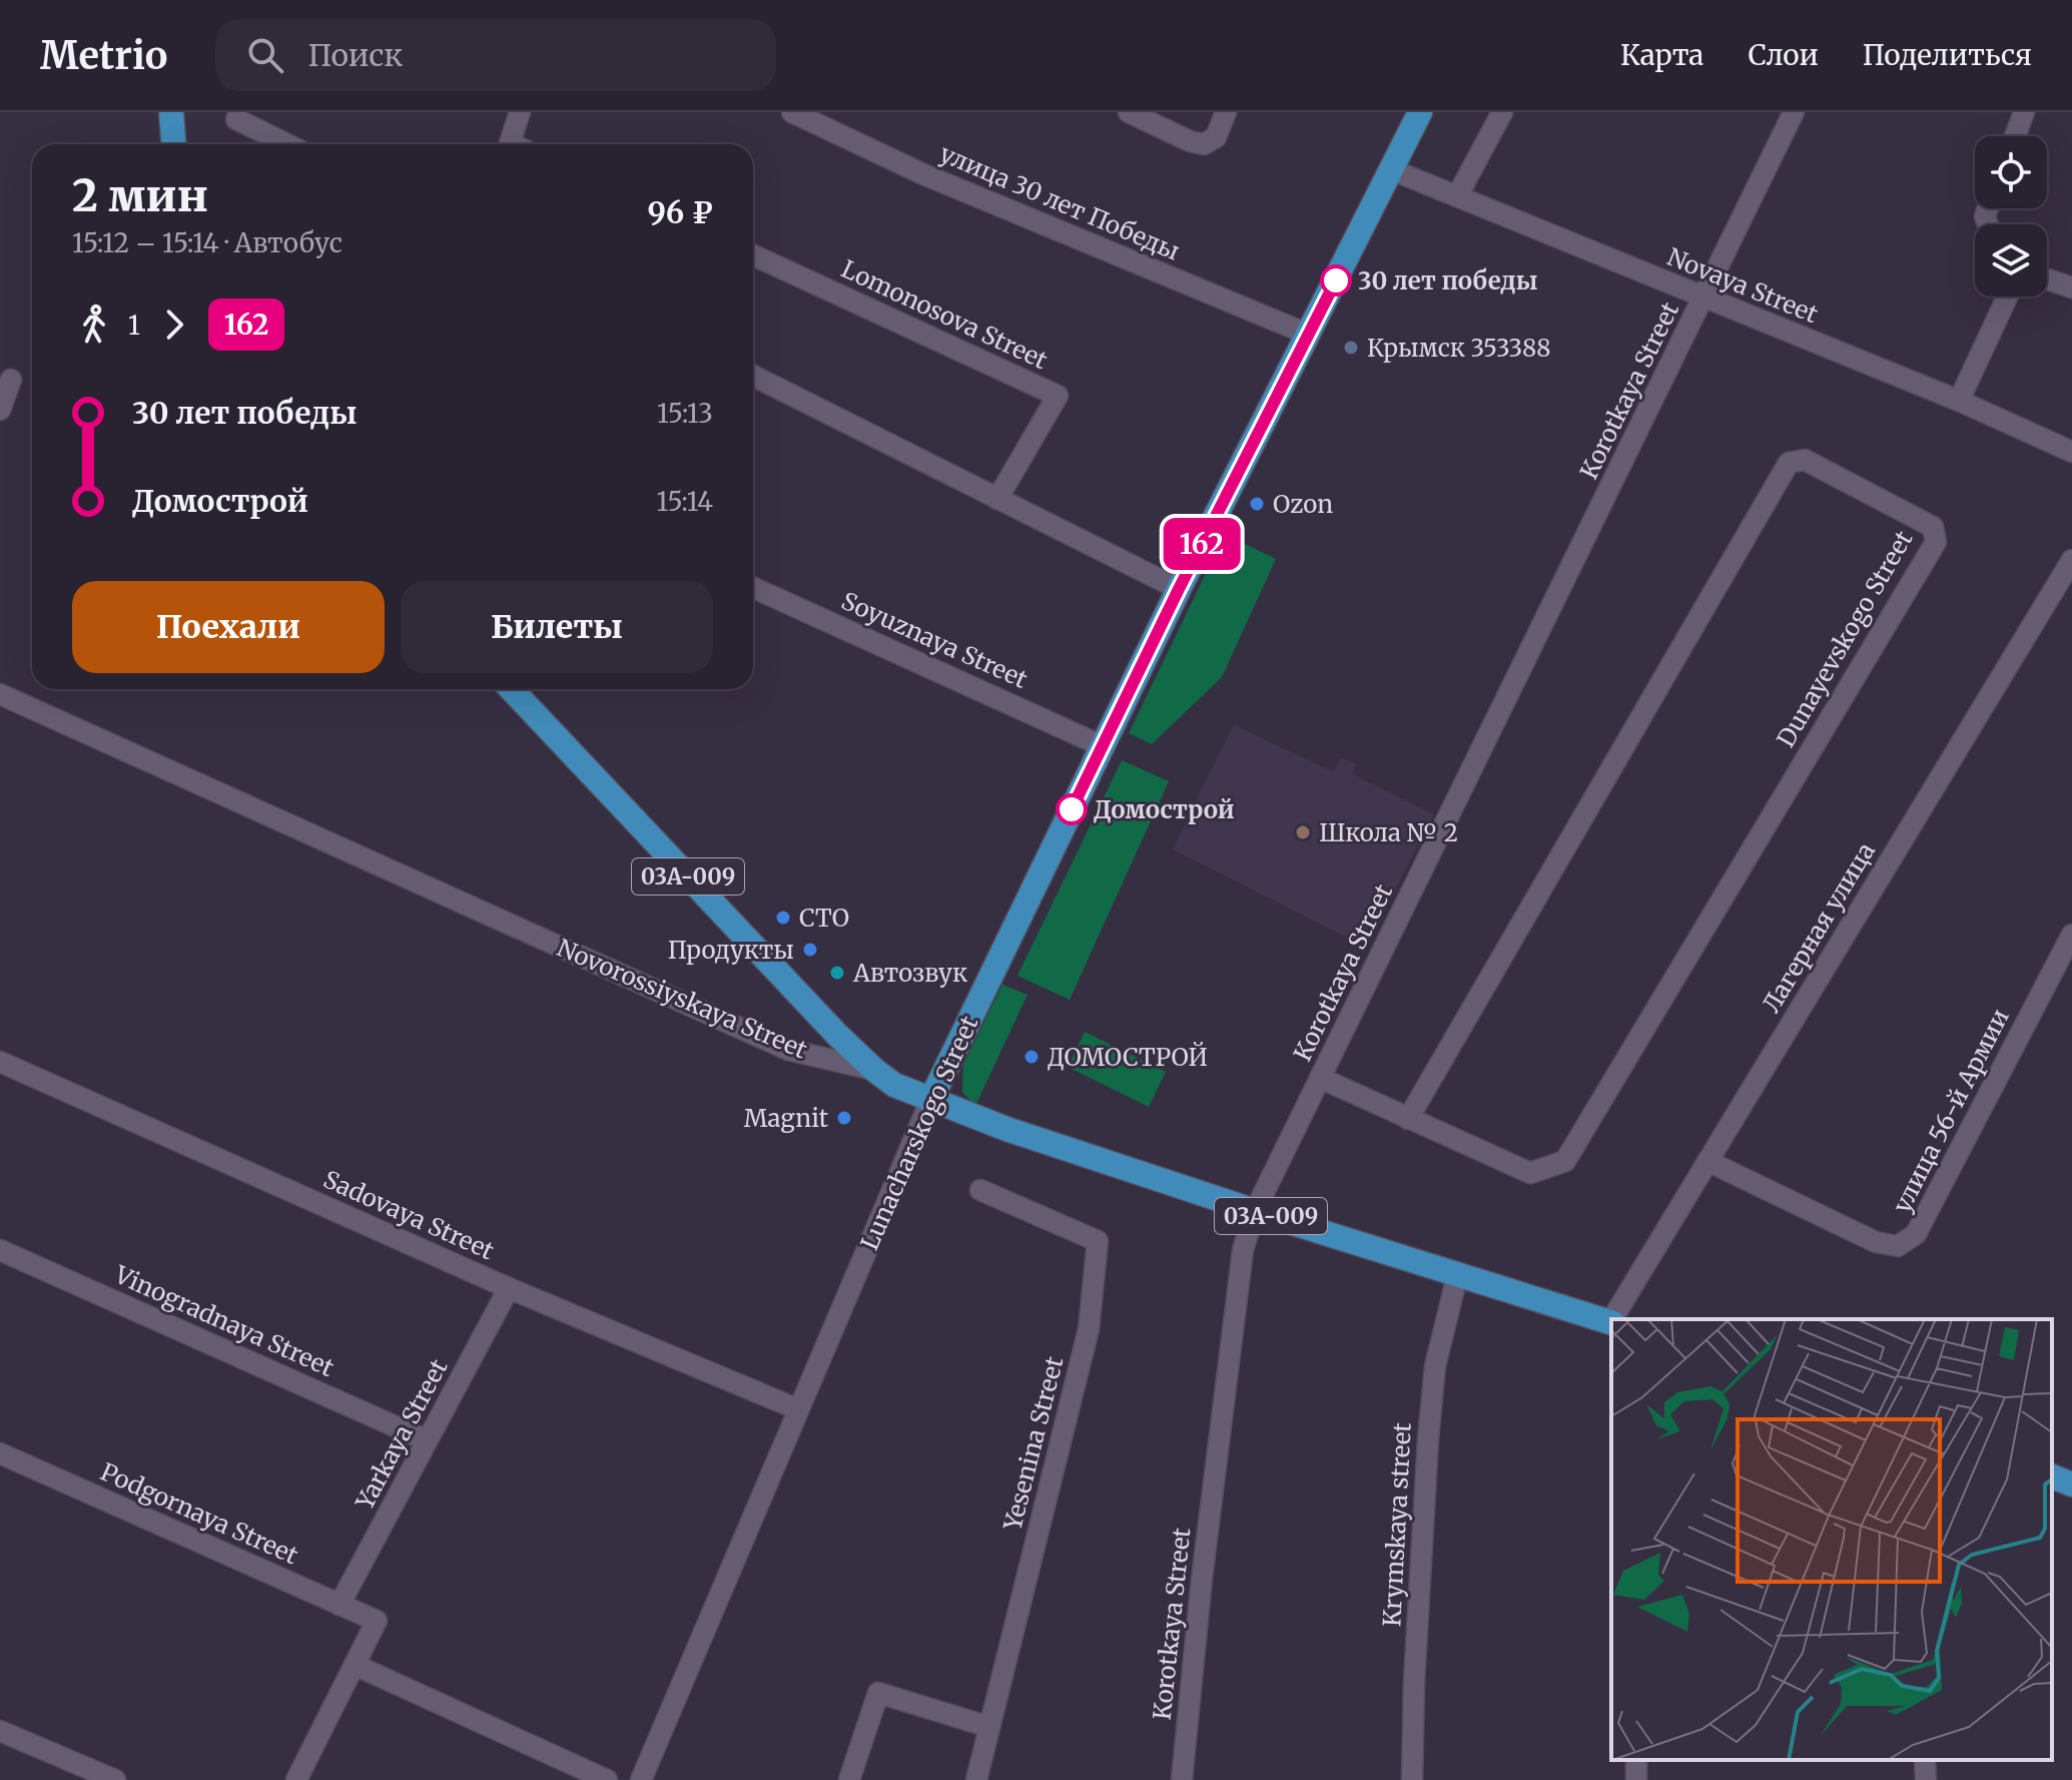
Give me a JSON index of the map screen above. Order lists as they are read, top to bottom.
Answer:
{
  "streets": {
    "main road": ["03А-009", "Novorossiyskaya Street", "Lunacharskogo Street"],
    "street": [
      "улица 30 лет Победы",
      "Novaya Street",
      "Lomonosova Street",
      "Korotkaya Street",
      "Dunayevskogo Street",
      "Soyuznaya Street",
      "Лагерная улица",
      "улица 56-й Армии",
      "Sadovaya Street",
      "Vinogradnaya Street",
      "Yarkaya Street",
      "Yesenina Street",
      "Podgornaya Street",
      "Krymskaya street"
    ]
  },
  "crossings": [
    ["улица 30 лет Победы", "Lunacharskogo Street"],
    ["Novaya Street", "Korotkaya Street"],
    ["Novaya Street", "Lunacharskogo Street"],
    ["Korotkaya Street", "Novorossiyskaya Street"],
    ["Soyuznaya Street", "Lunacharskogo Street"],
    ["03А-009", "Novorossiyskaya Street"],
    ["Лагерная улица", "улица 56-й Армии"],
    ["Novorossiyskaya Street", "Lunacharskogo Street"],
    ["Novorossiyskaya Street", "Krymskaya street"],
    ["Lunacharskogo Street", "Sadovaya Street"],
    ["Sadovaya Street", "Yarkaya Street"],
    ["Vinogradnaya Street", "Yarkaya Street"],
    ["Yarkaya Street", "Podgornaya Street"]
  ],
  "places": [
    "30 лет победы",
    "Крымск 353388",
    "Ozon",
    "Домострой",
    "Школа № 2",
    "СТО",
    "Продукты",
    "Автозвук",
    "ДОМОСТРОЙ",
    "Magnit"
  ],
  "lines": ["bus line 162"],
  "page": {
    "header": "Metrio",
    "search": "Поиск",
    "nav": ["Карта", "Слои", "Поделиться"],
    "on_map": "162",
    "heading": ["2 мин", "15:12 – 15:14 · Автобус", "96 ₽"],
    "legs": ["1", "162"],
    "list": [
      {
        "name": "30 лет победы",
        "value": "15:13"
      },
      {
        "name": "Домострой",
        "value": "15:14"
      }
    ],
    "buttons": ["Поехали", "Билеты"]
  }
}
